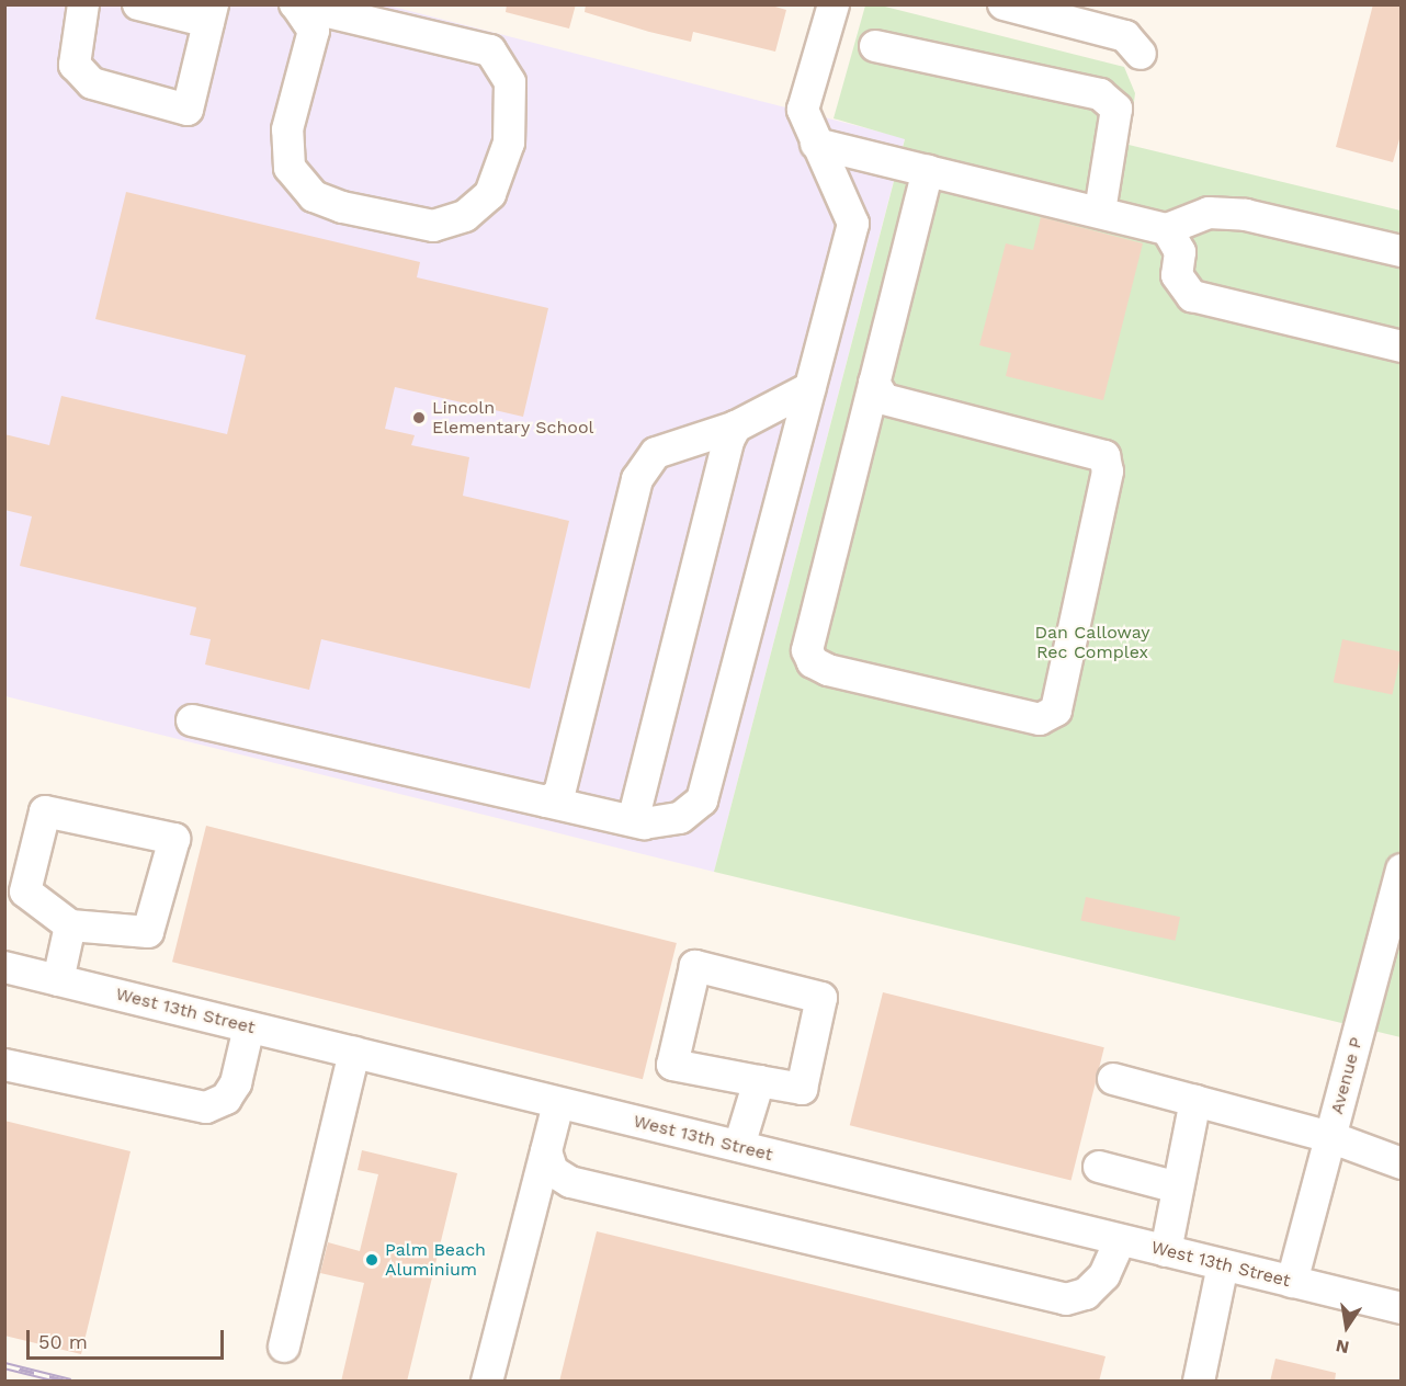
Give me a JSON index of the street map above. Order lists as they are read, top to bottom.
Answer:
{
  "streets": {
    "street": ["West 13th Street", "Avenue P"]
  },
  "crossings": [
    ["West 13th Street", "Avenue P"]
  ],
  "parks": ["Dan Calloway Rec Complex"],
  "places": ["Lincoln Elementary School", "Palm Beach Aluminium"],
  "scale_bar": "50 m",
  "north": "bottom"
}
